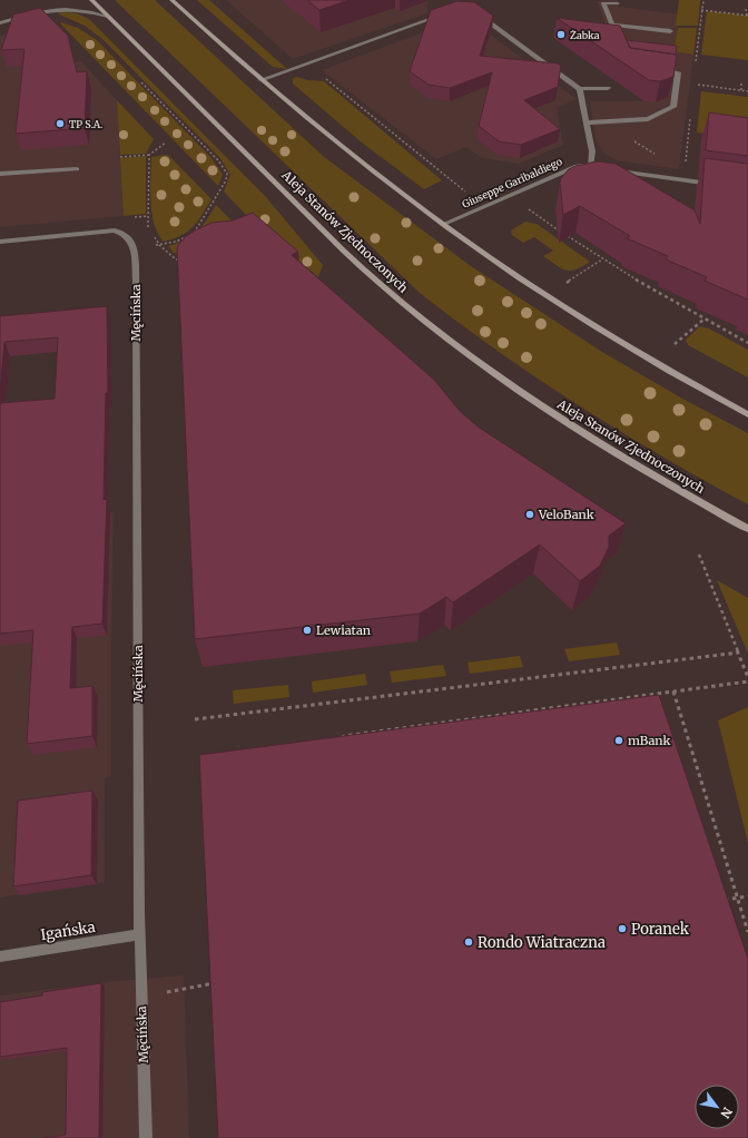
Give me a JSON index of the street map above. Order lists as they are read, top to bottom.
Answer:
{
  "streets": {
    "main road": ["Aleja Stanów Zjednoczonych"],
    "street": ["Giuseppe Garibaldiego", "Męcińska", "Igańska"]
  },
  "crossings": [
    ["Męcińska", "Igańska"]
  ],
  "places": [
    "Żabka",
    "TP S.A.",
    "VeloBank",
    "Lewiatan",
    "mBank",
    "Poranek",
    "Rondo Wiatraczna"
  ],
  "north": "bottom right"
}
